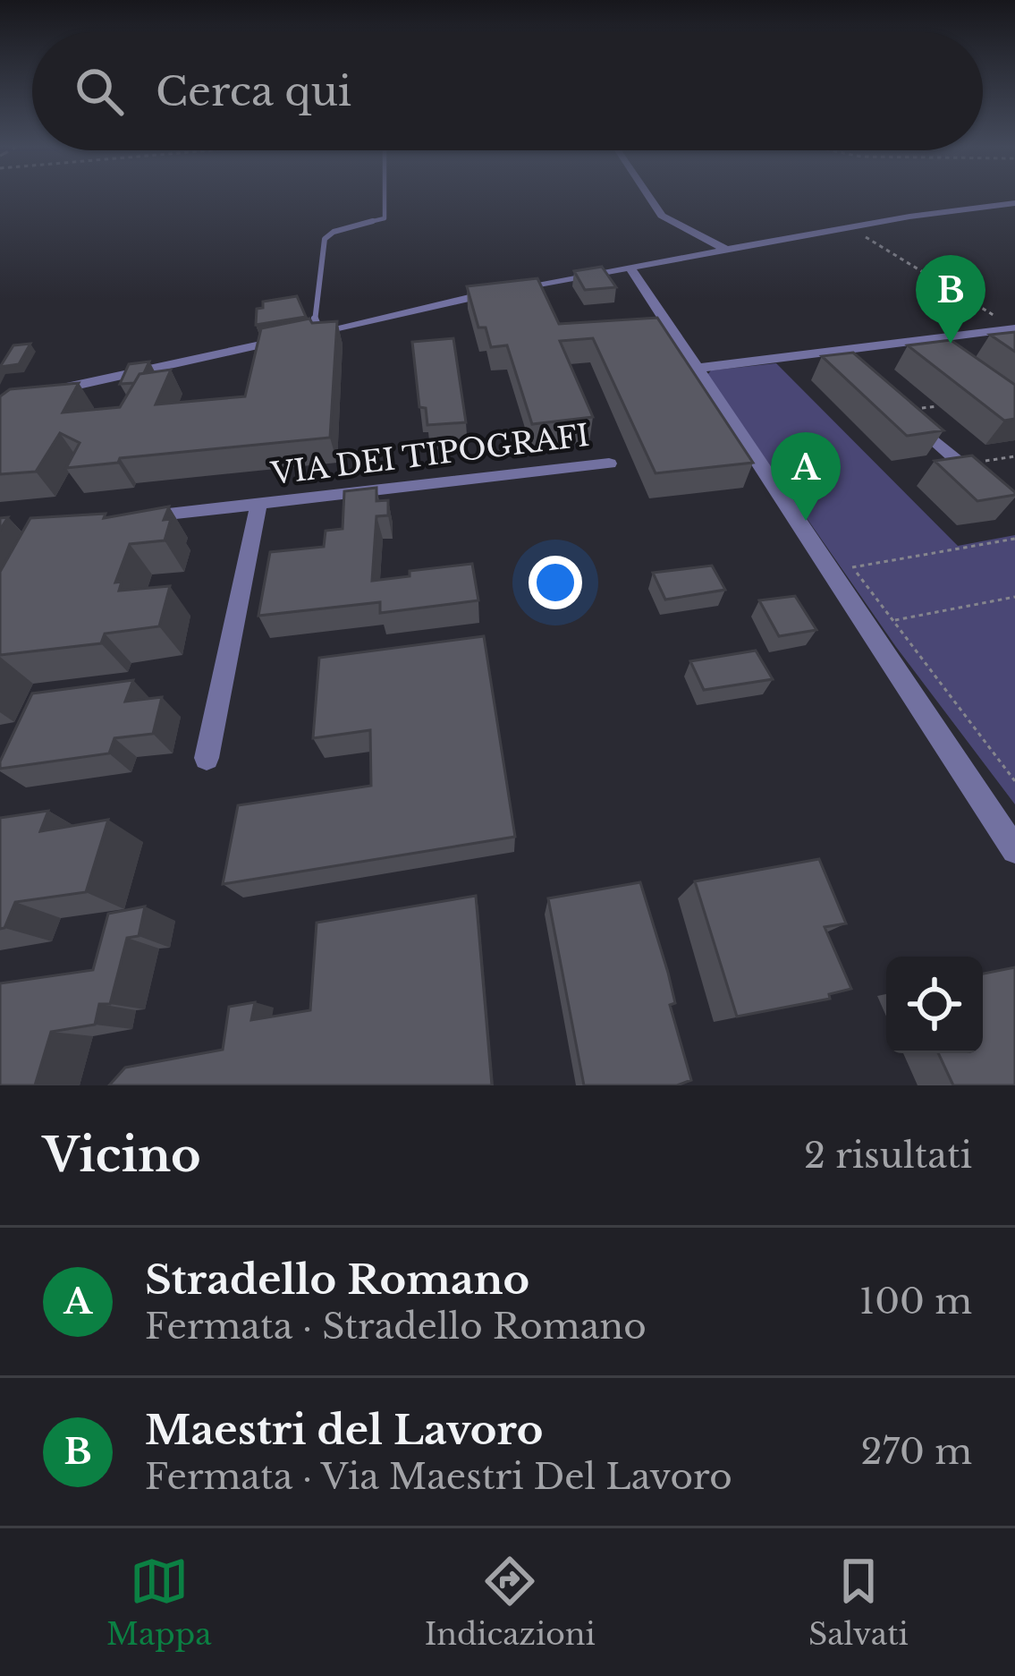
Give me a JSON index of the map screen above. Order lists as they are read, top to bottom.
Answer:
{
  "streets": {
    "street": ["VIA DEI TIPOGRAFI"]
  },
  "page": {
    "search": "Cerca qui",
    "pins": ["B", "A"],
    "heading": ["Vicino", "2 risultati"],
    "list": [
      {
        "mark": "A",
        "name": "Stradello Romano",
        "note": "Fermata · Stradello Romano",
        "value": "100 m"
      },
      {
        "mark": "B",
        "name": "Maestri del Lavoro",
        "note": "Fermata · Via Maestri Del Lavoro",
        "value": "270 m"
      }
    ],
    "nav": ["Mappa", "Indicazioni", "Salvati"]
  }
}
